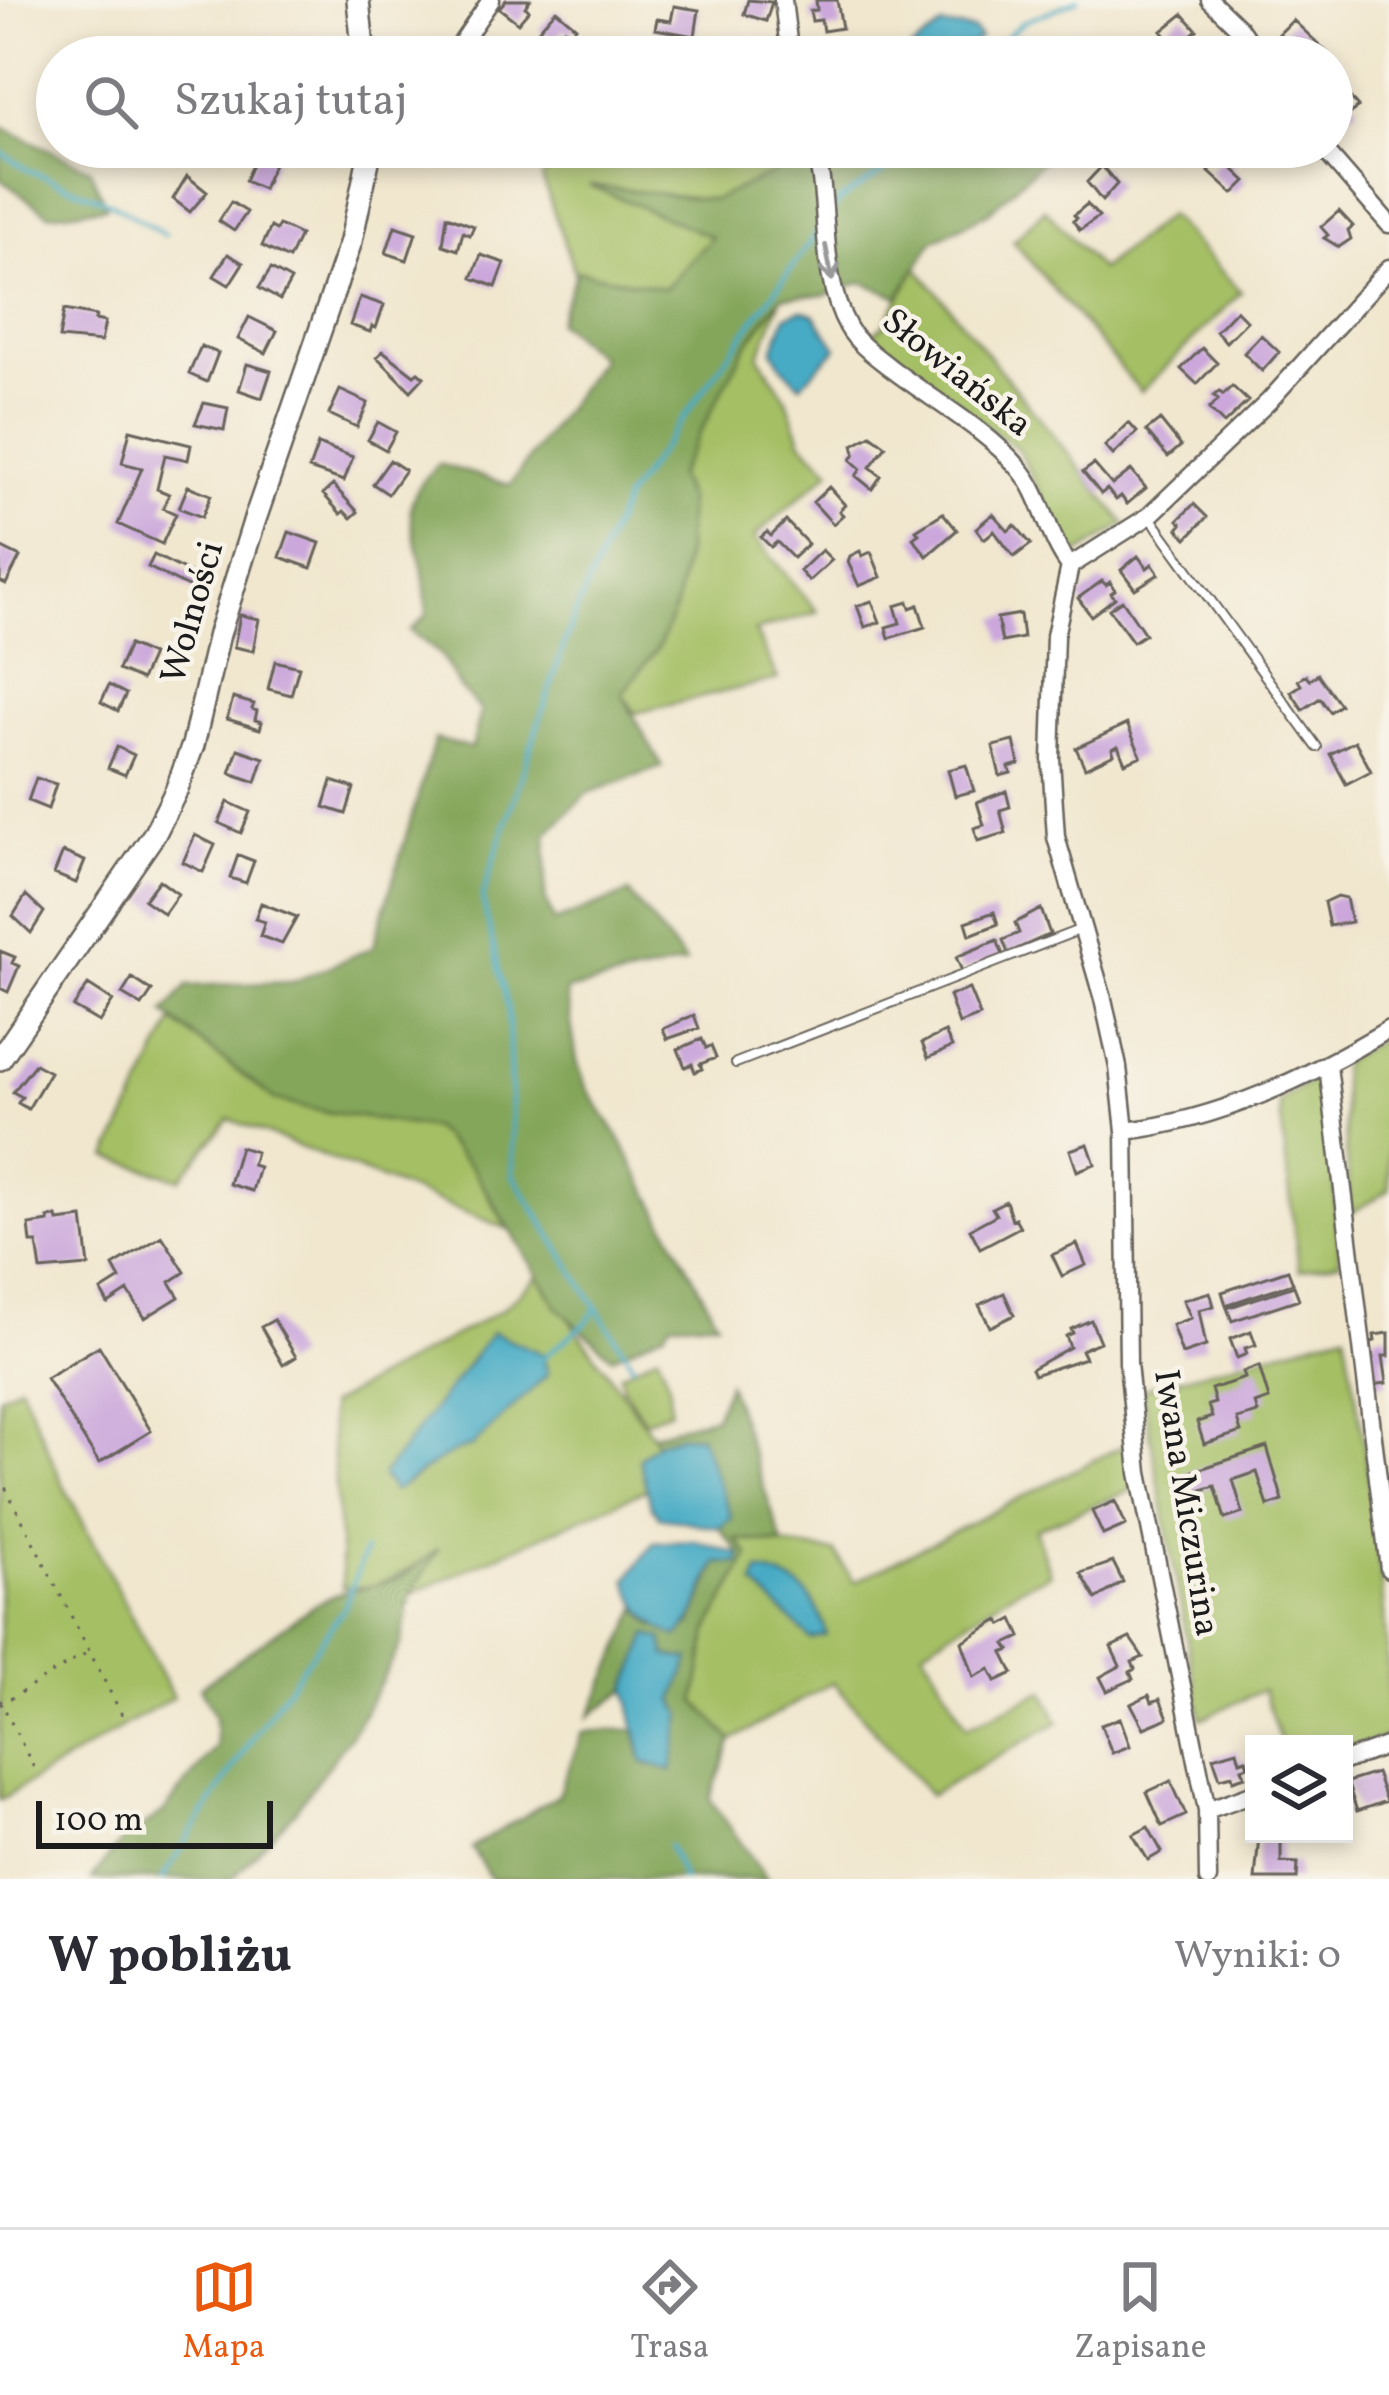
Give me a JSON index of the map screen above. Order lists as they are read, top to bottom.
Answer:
{
  "streets": {
    "street": ["Słowiańska", "Wolności", "Iwana Miczurina"]
  },
  "crossings": [
    ["Słowiańska", "Iwana Miczurina"]
  ],
  "one_way": ["Słowiańska"],
  "scale_bar": "100 m",
  "page": {
    "search": "Szukaj tutaj",
    "scale": "100 m",
    "heading": ["W pobliżu", "Wyniki: 0"],
    "nav": ["Mapa", "Trasa", "Zapisane"]
  }
}
